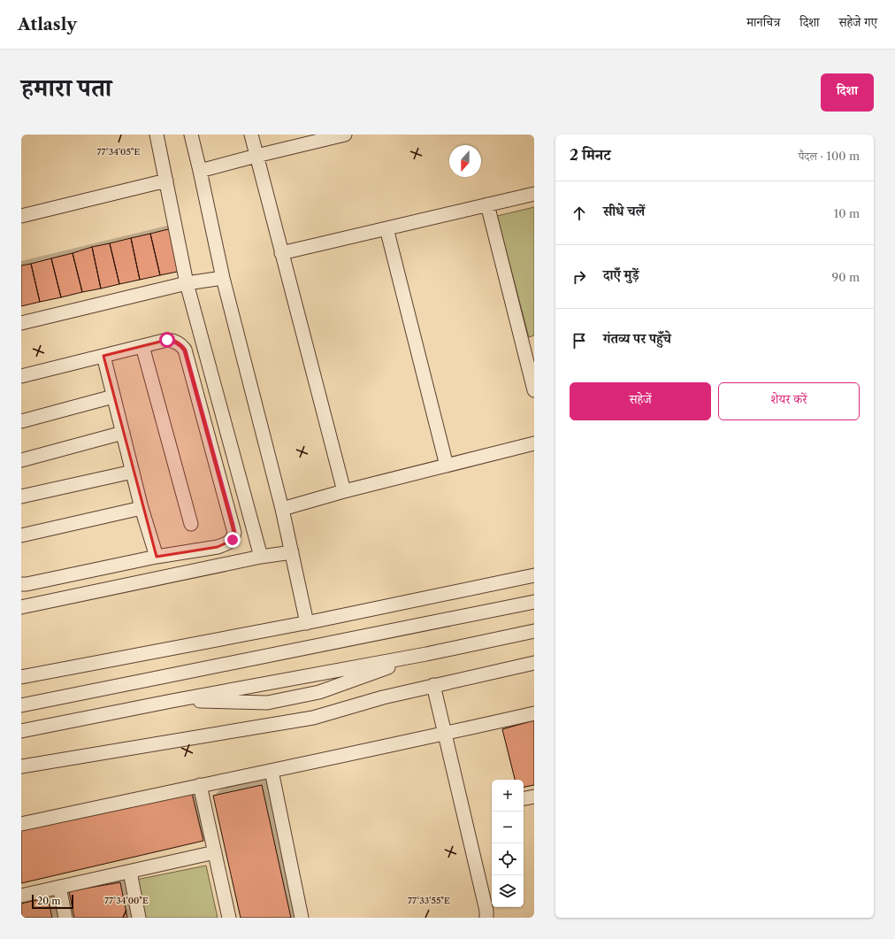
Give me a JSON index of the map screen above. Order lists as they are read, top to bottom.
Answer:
{
  "scale_bar": "20 m",
  "north": "bottom",
  "page": {
    "header": "Atlasly",
    "nav": ["मानचित्र", "दिशा", "सहेजे गए"],
    "title": "हमारा पता",
    "buttons": [
      "दिशा",
      ["सहेजें", "शेयर करें"]
    ],
    "heading": ["2 मिनट", "पैदल · 100 m"],
    "list": [
      ["सीधे चलें", "10 m"],
      ["दाएँ मुड़ें", "90 m"],
      "गंतव्य पर पहुँचे"
    ],
    "map_buttons": ["+", "−"],
    "scale": "20 m"
  },
  "coordinates": ["77°34'05\"E", "77°34'00\"E", "77°33'55\"E"]
}
